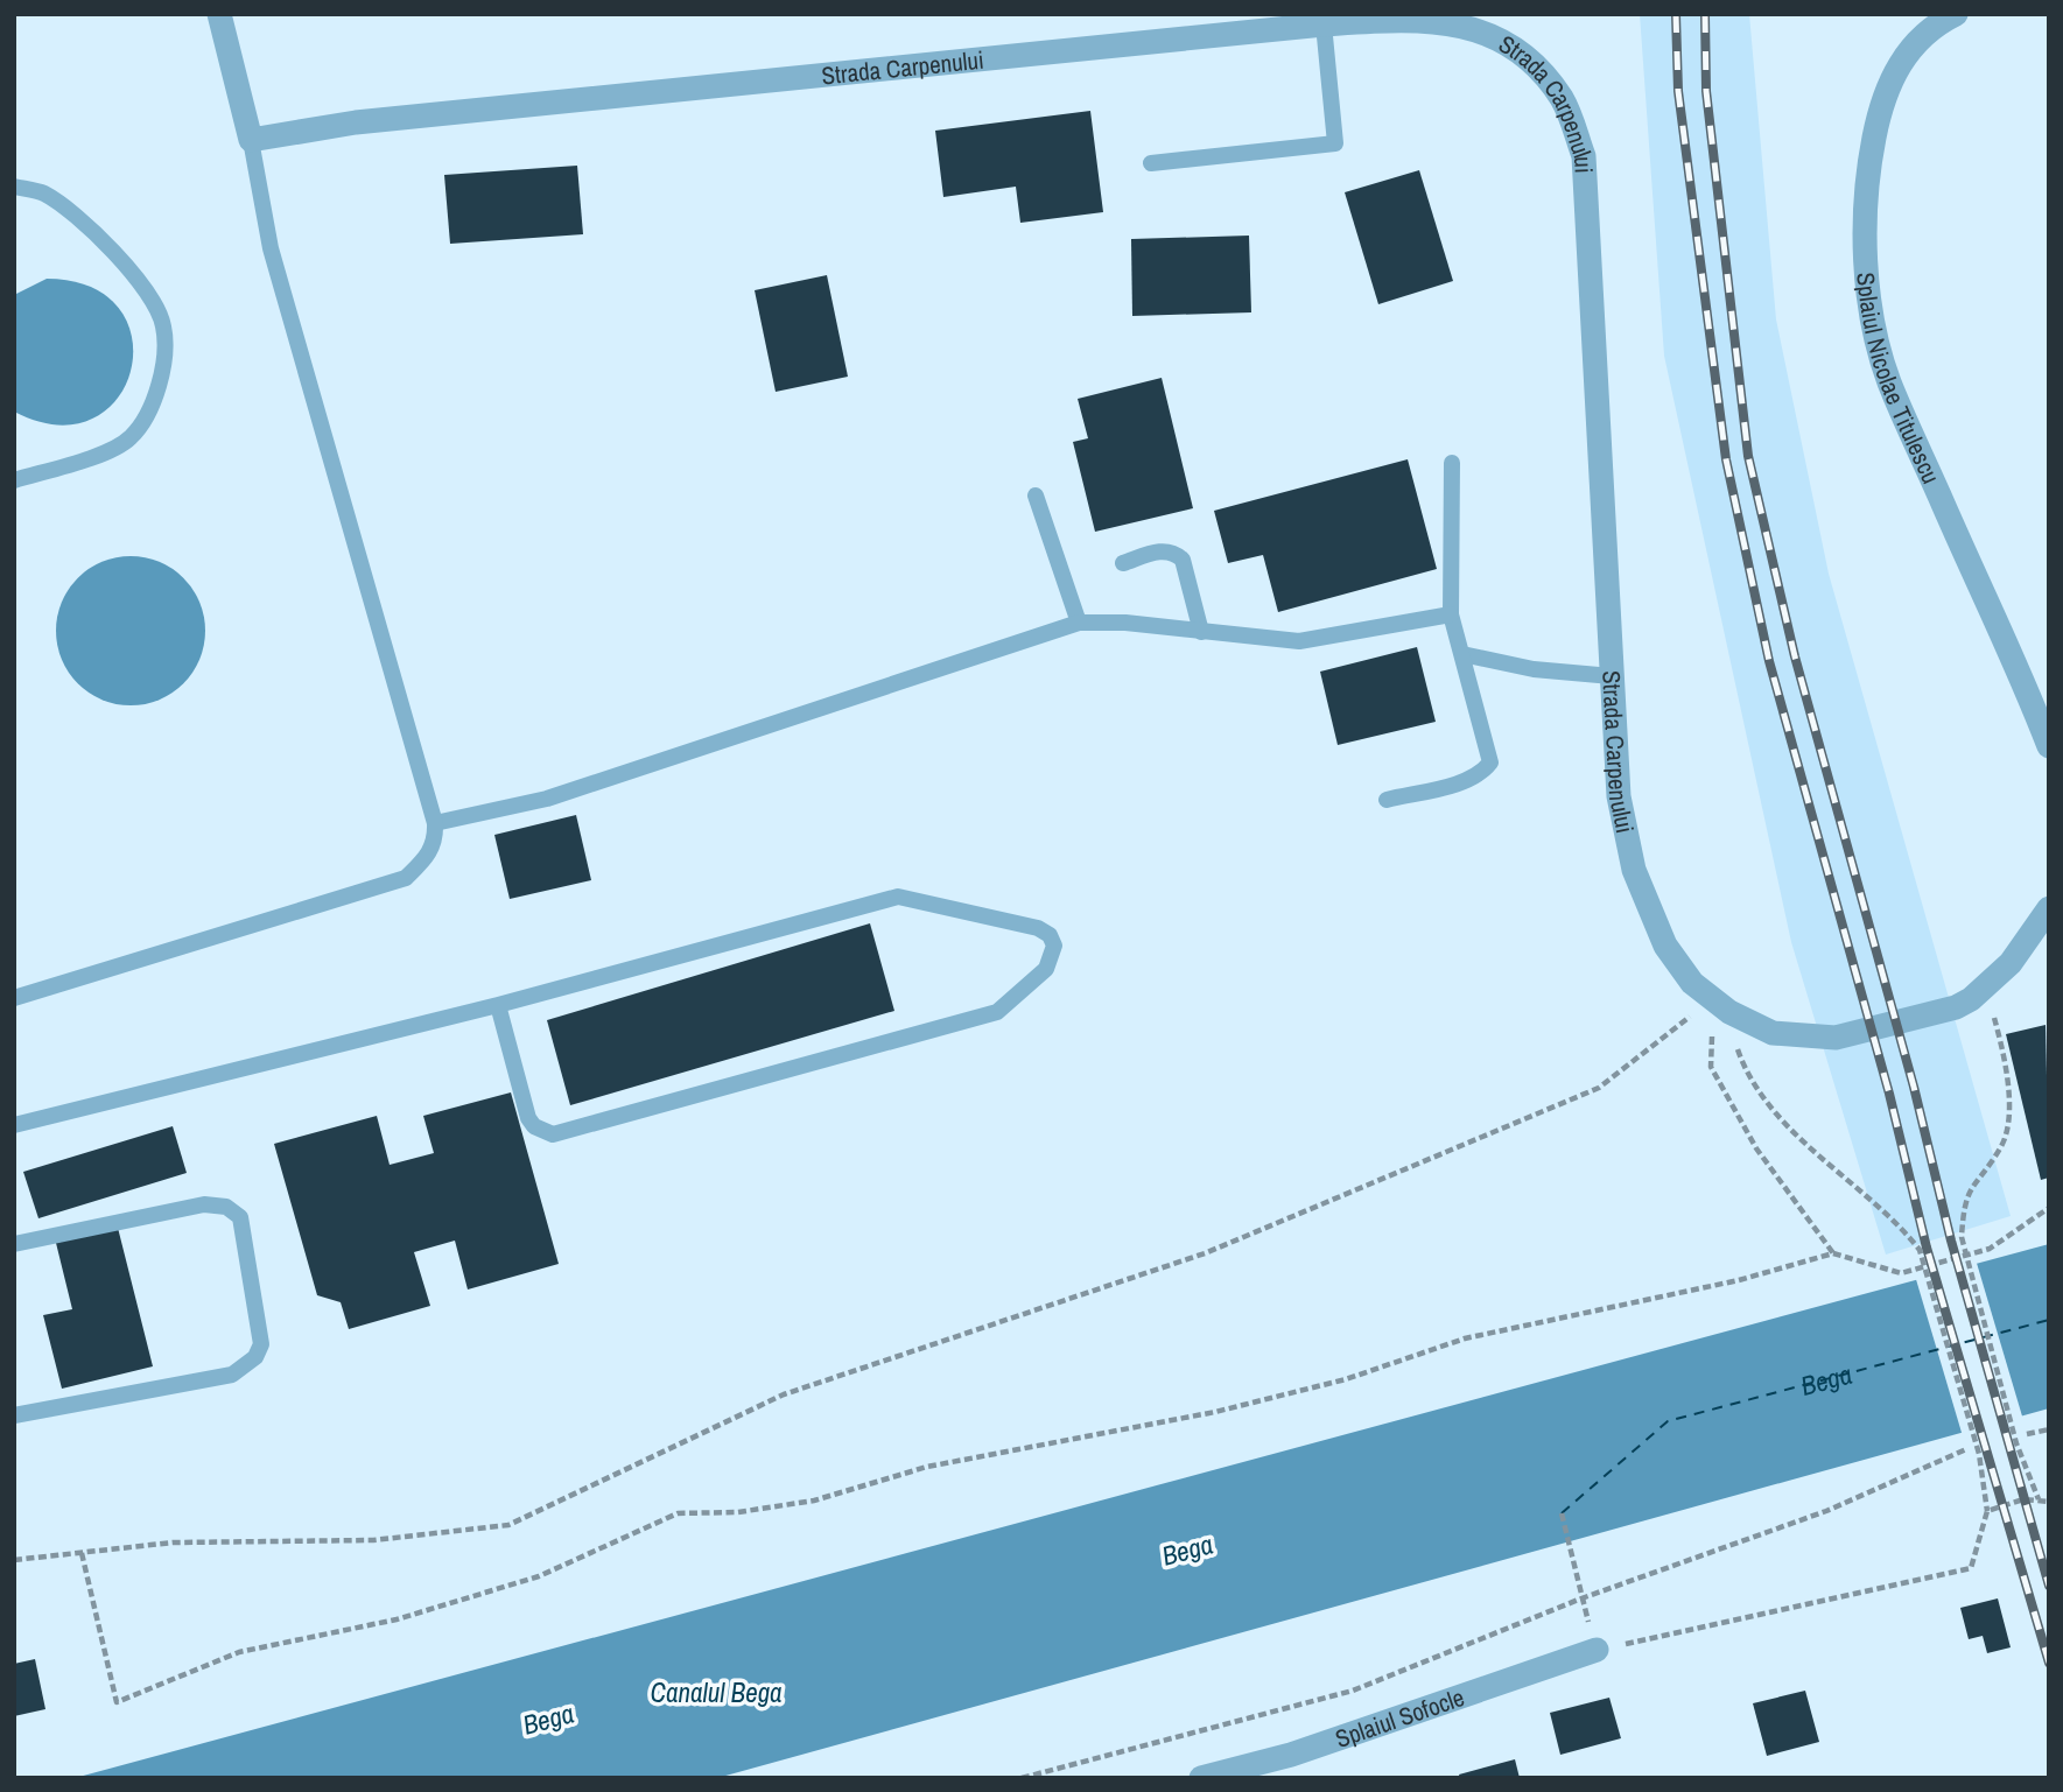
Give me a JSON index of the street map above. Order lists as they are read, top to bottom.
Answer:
{
  "streets": {
    "street": ["Strada Carpenului", "Splaiul Nicolae Titulescu", "Splaiul Sofocle"]
  },
  "water": ["Bega", "Canalul Bega"]
}
